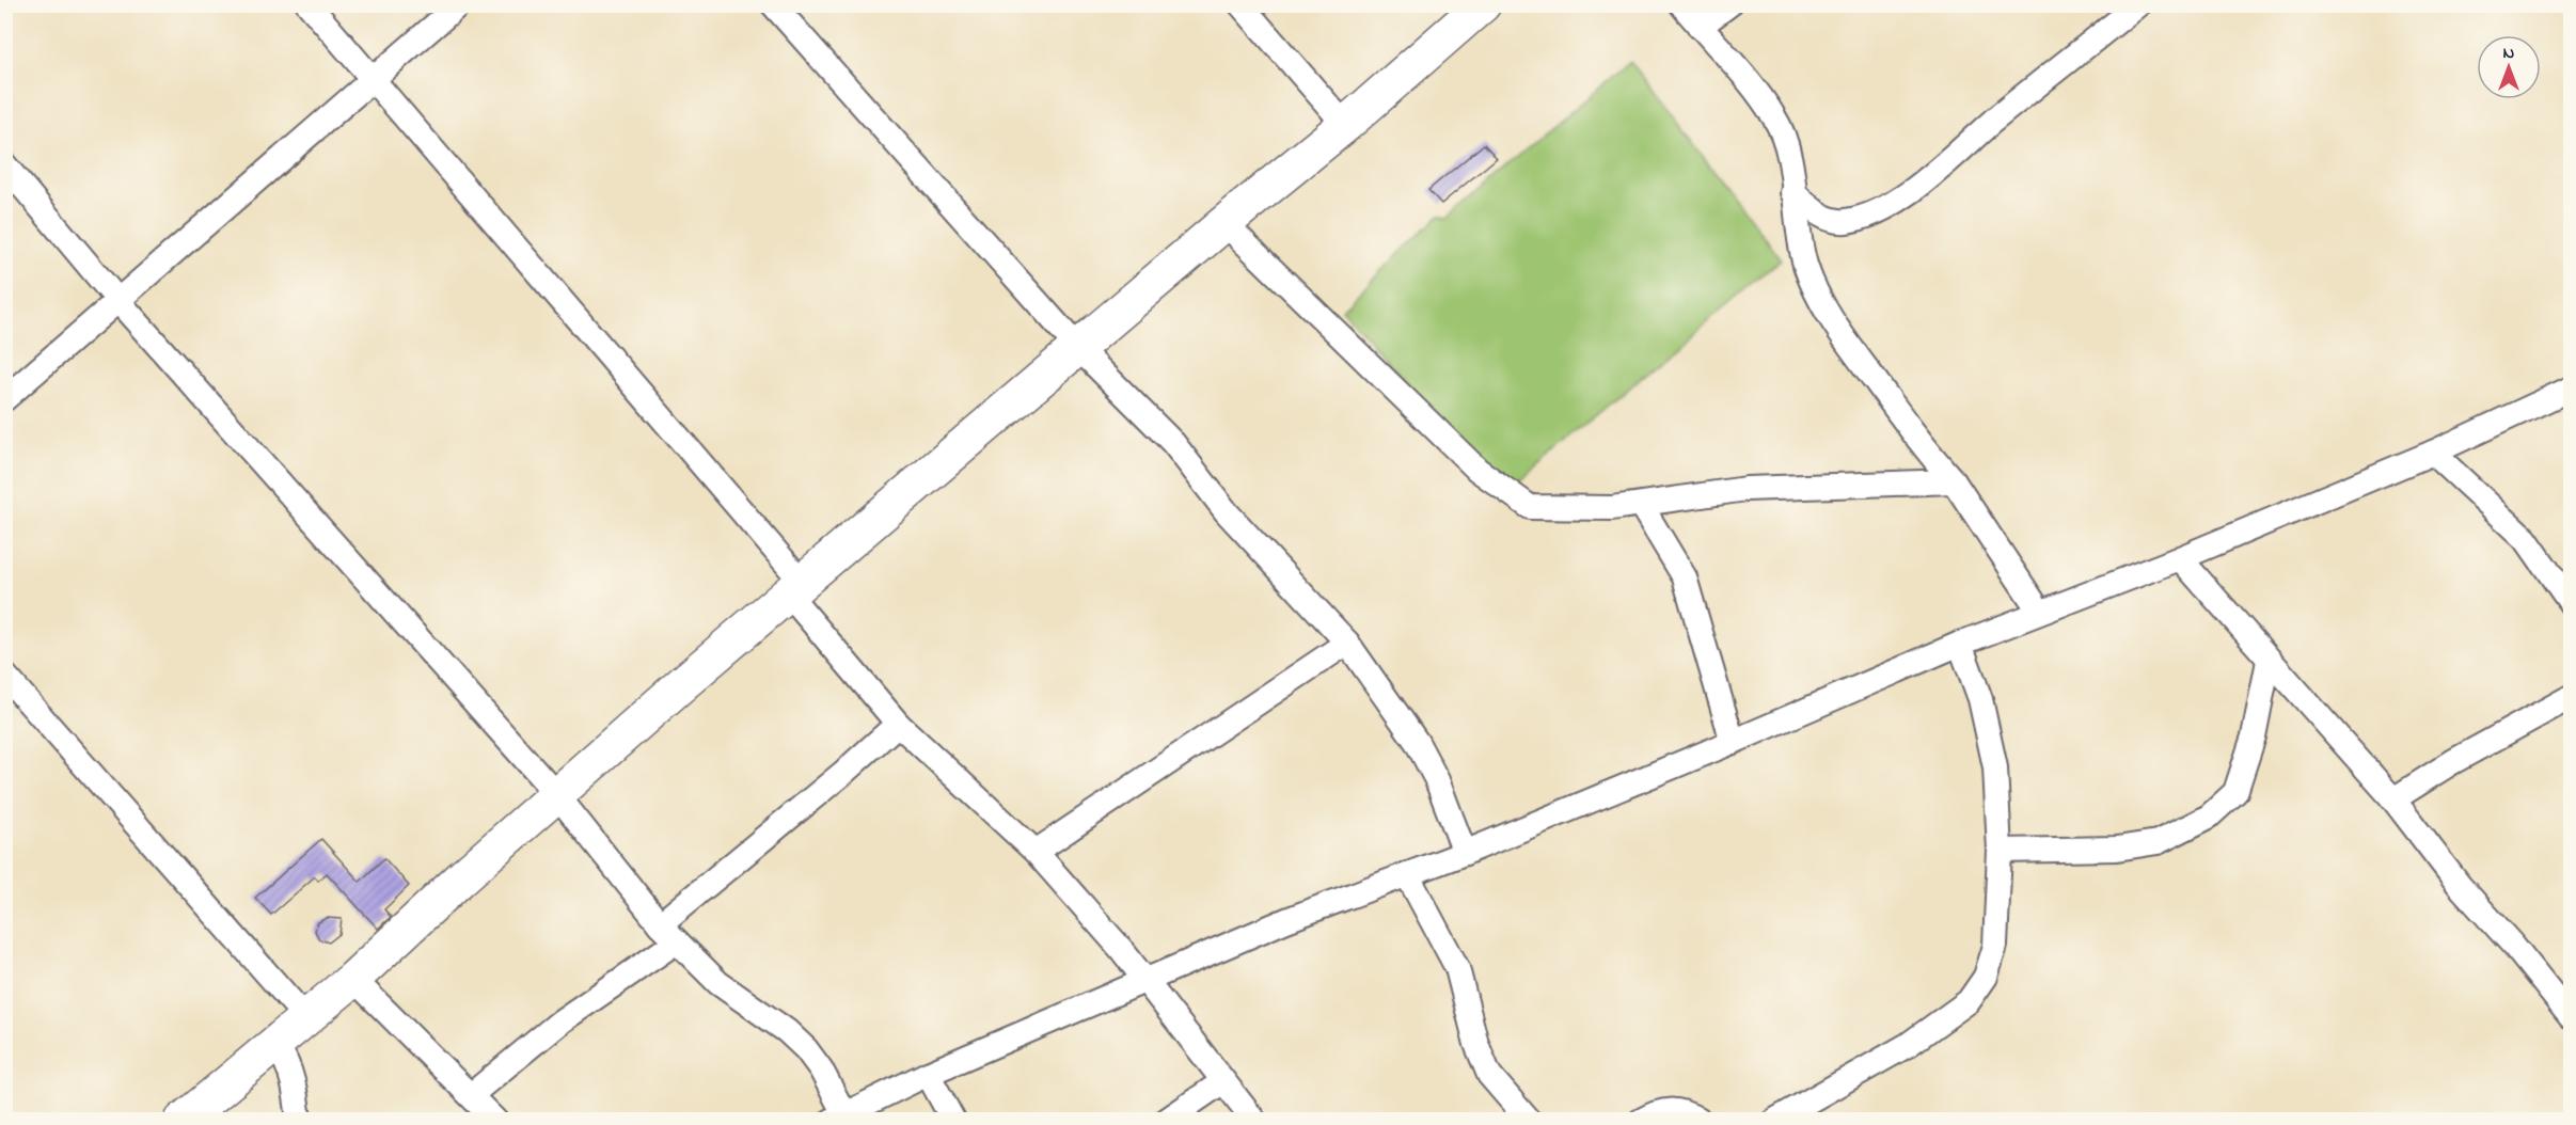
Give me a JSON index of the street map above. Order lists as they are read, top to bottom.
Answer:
{
  "north": "top"
}
